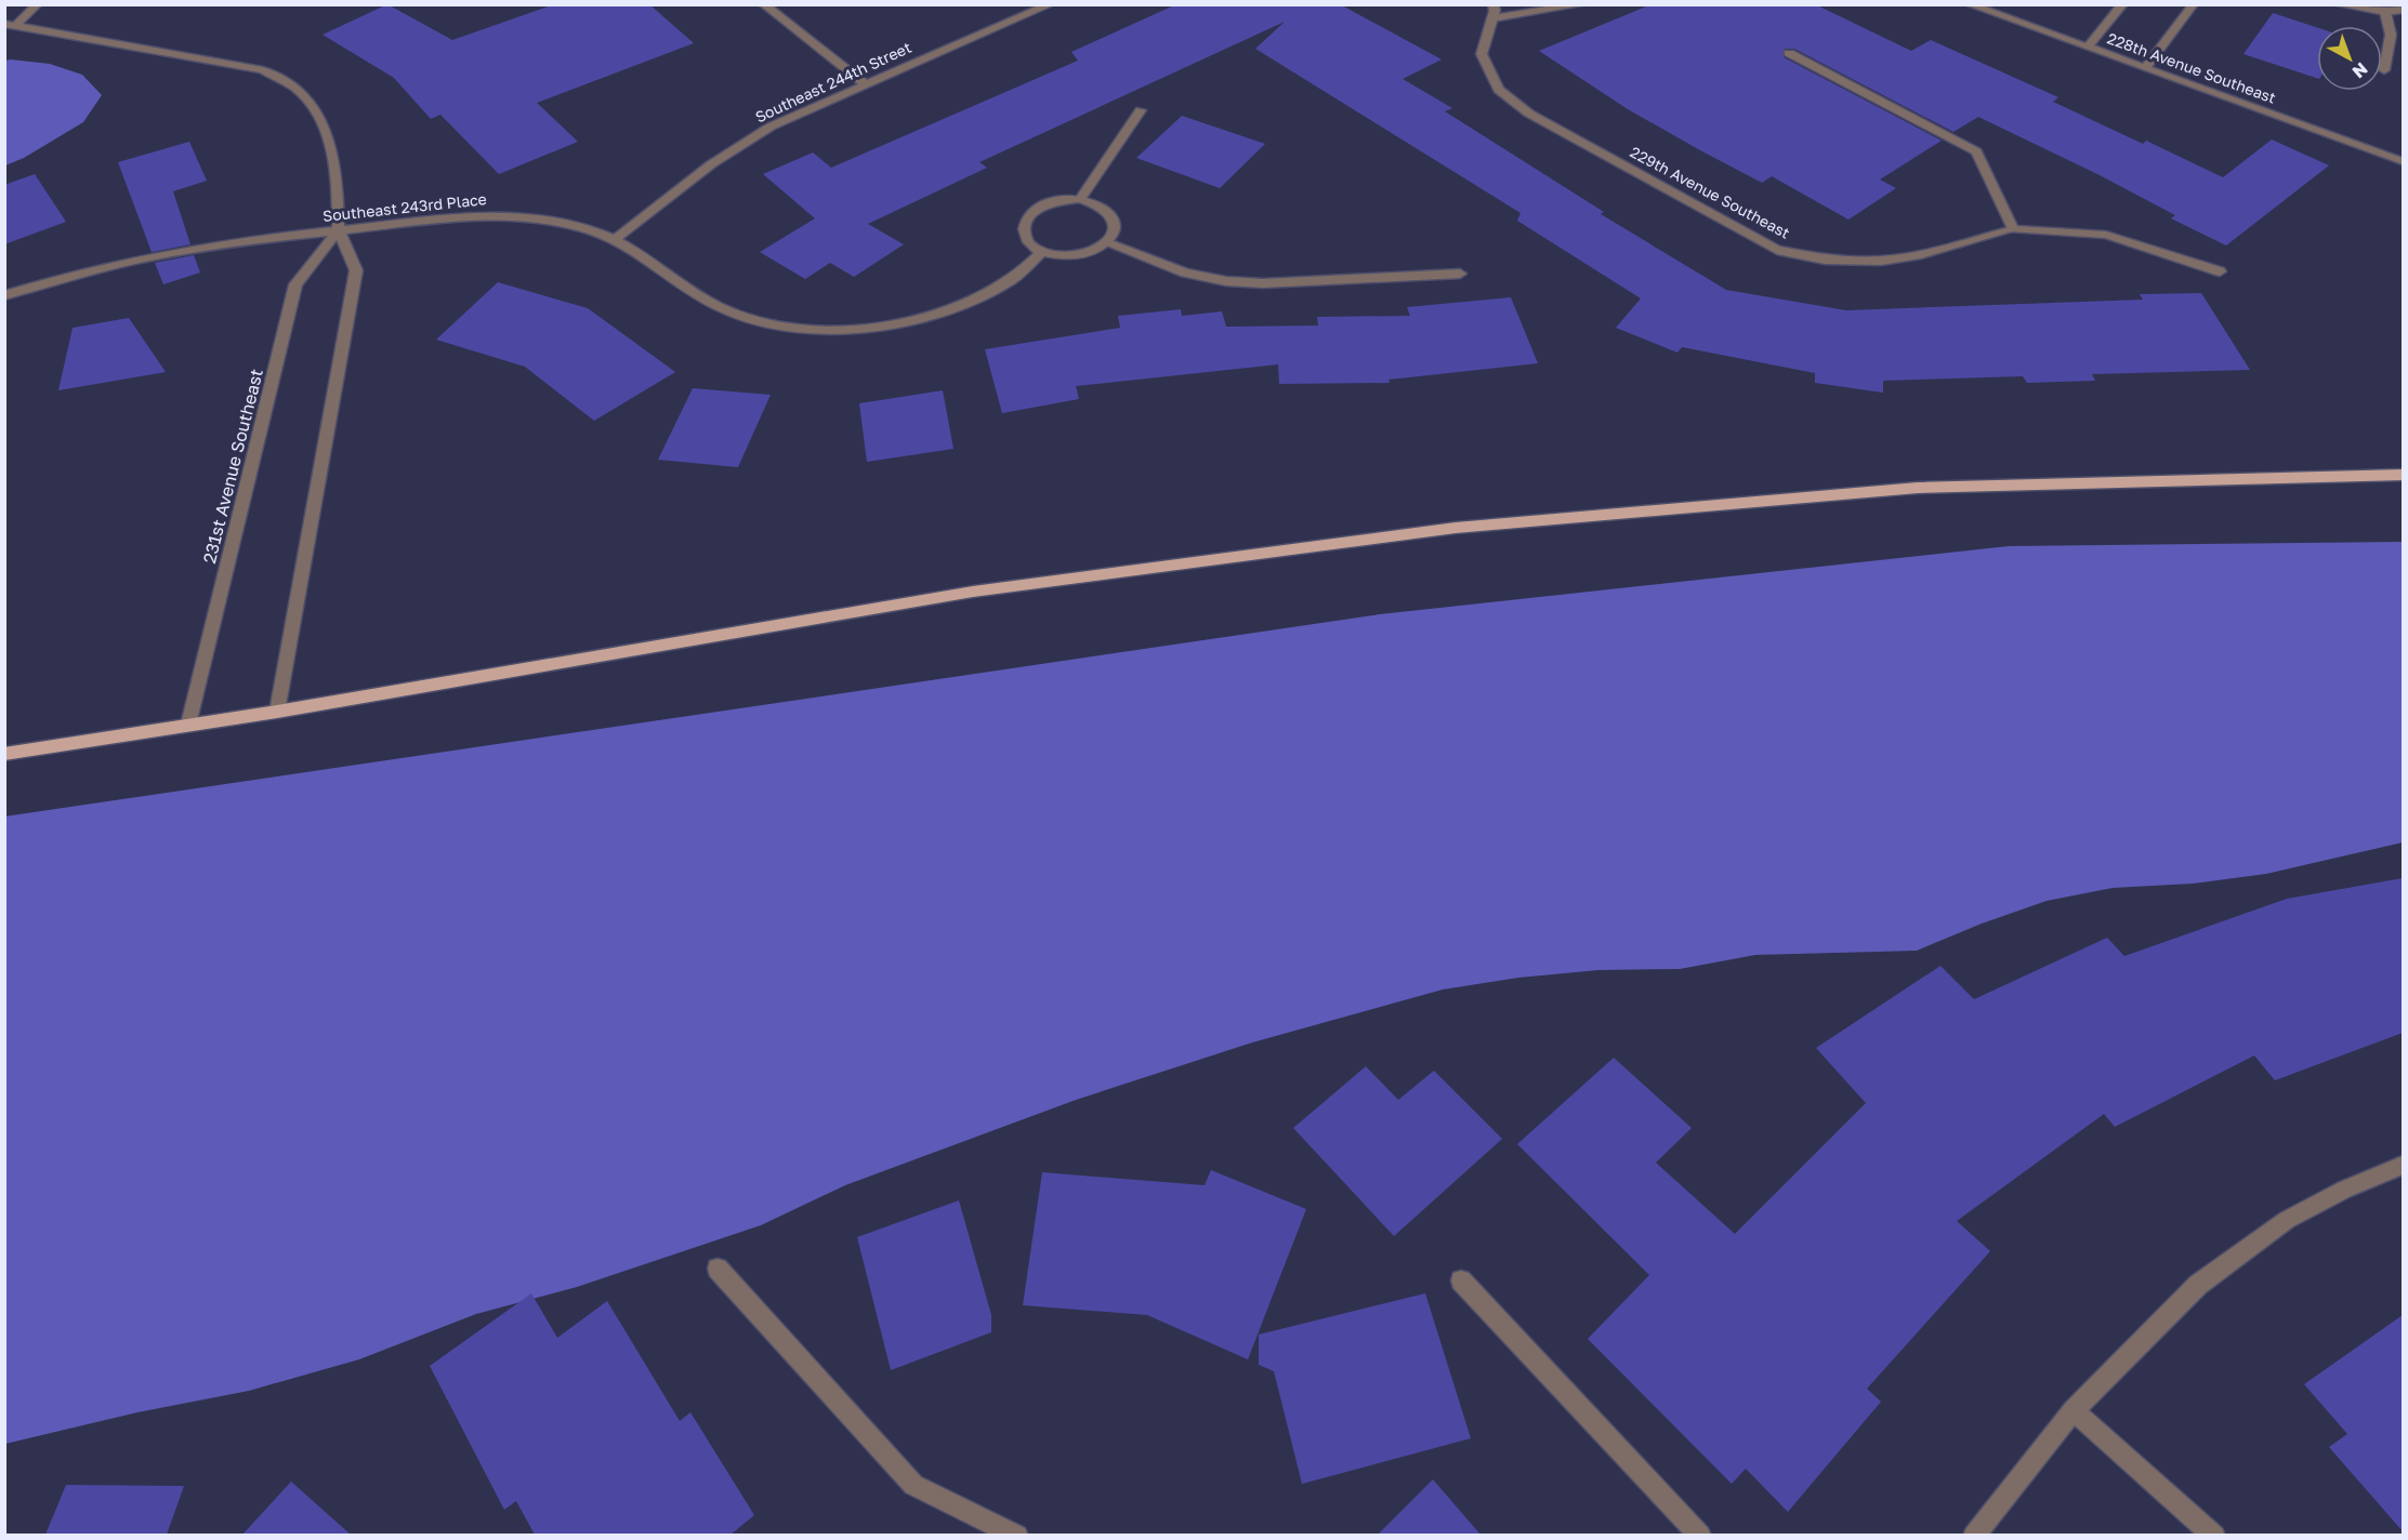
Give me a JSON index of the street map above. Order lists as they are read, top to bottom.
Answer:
{
  "streets": {
    "street": [
      "228th Avenue Southeast",
      "Southeast 244th Street",
      "229th Avenue Southeast",
      "Southeast 243rd Place",
      "231st Avenue Southeast"
    ]
  },
  "crossings": [
    ["Southeast 244th Street", "Southeast 243rd Place"],
    ["Southeast 243rd Place", "231st Avenue Southeast"]
  ],
  "north": "bottom right"
}
